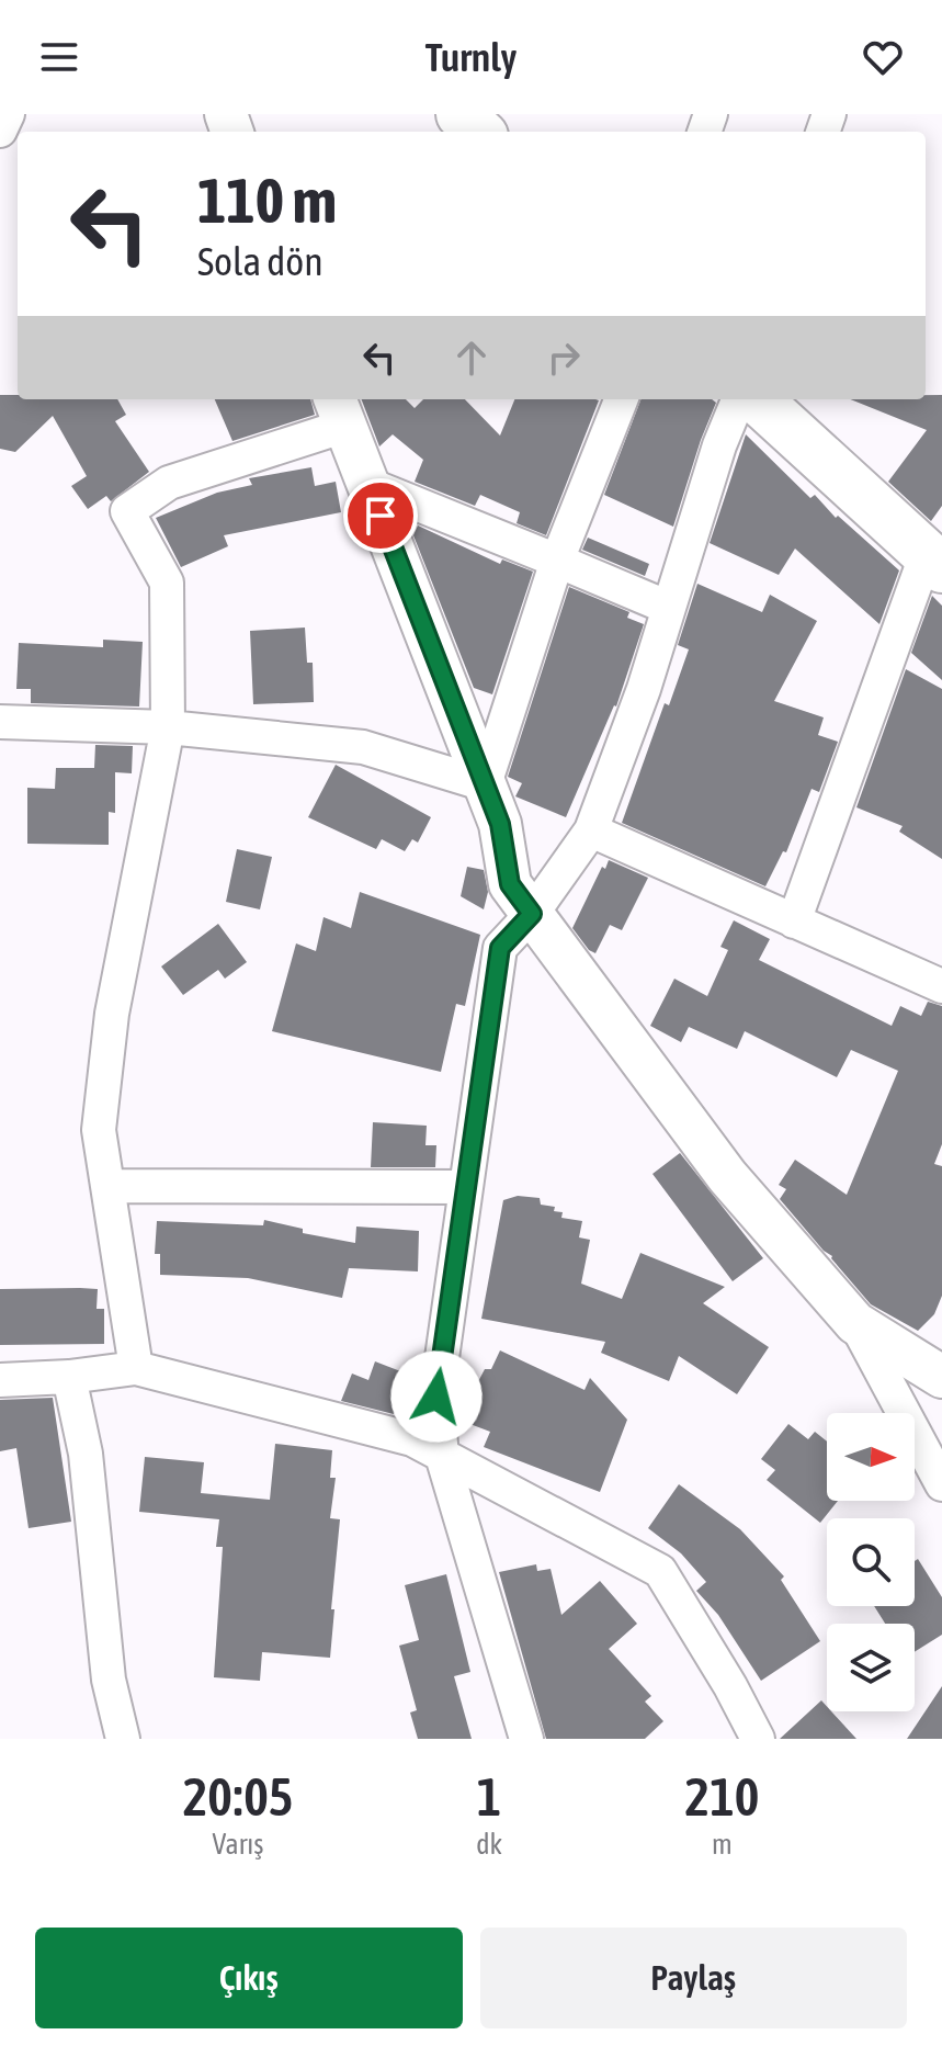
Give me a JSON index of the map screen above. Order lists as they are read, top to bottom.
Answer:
{
  "north": "right",
  "page": {
    "header": "Turnly",
    "turn": ["110 m", "Sola dön"],
    "eta": [
      "20:05",
      "Varış",
      "1",
      "dk",
      "210",
      "m"
    ],
    "buttons": ["Çıkış", "Paylaş"]
  }
}
